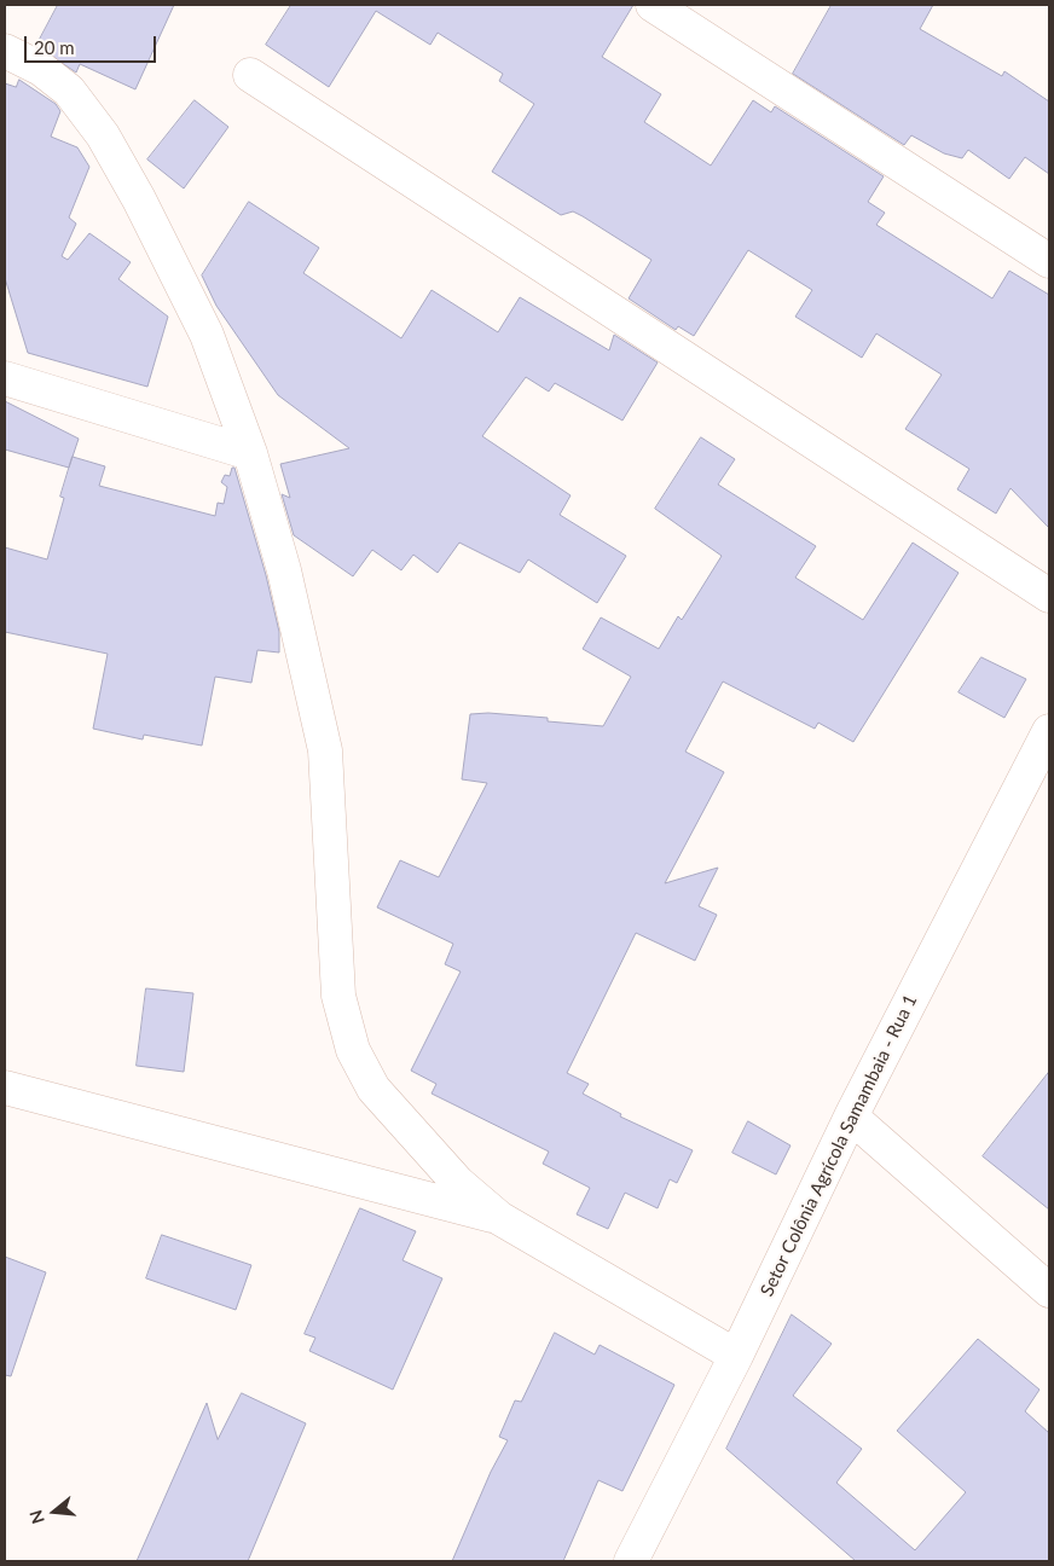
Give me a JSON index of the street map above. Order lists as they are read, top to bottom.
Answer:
{
  "streets": {
    "street": ["Setor Colônia Agrícola Samambaia - Rua 1"]
  },
  "scale_bar": "20 m",
  "north": "left"
}
